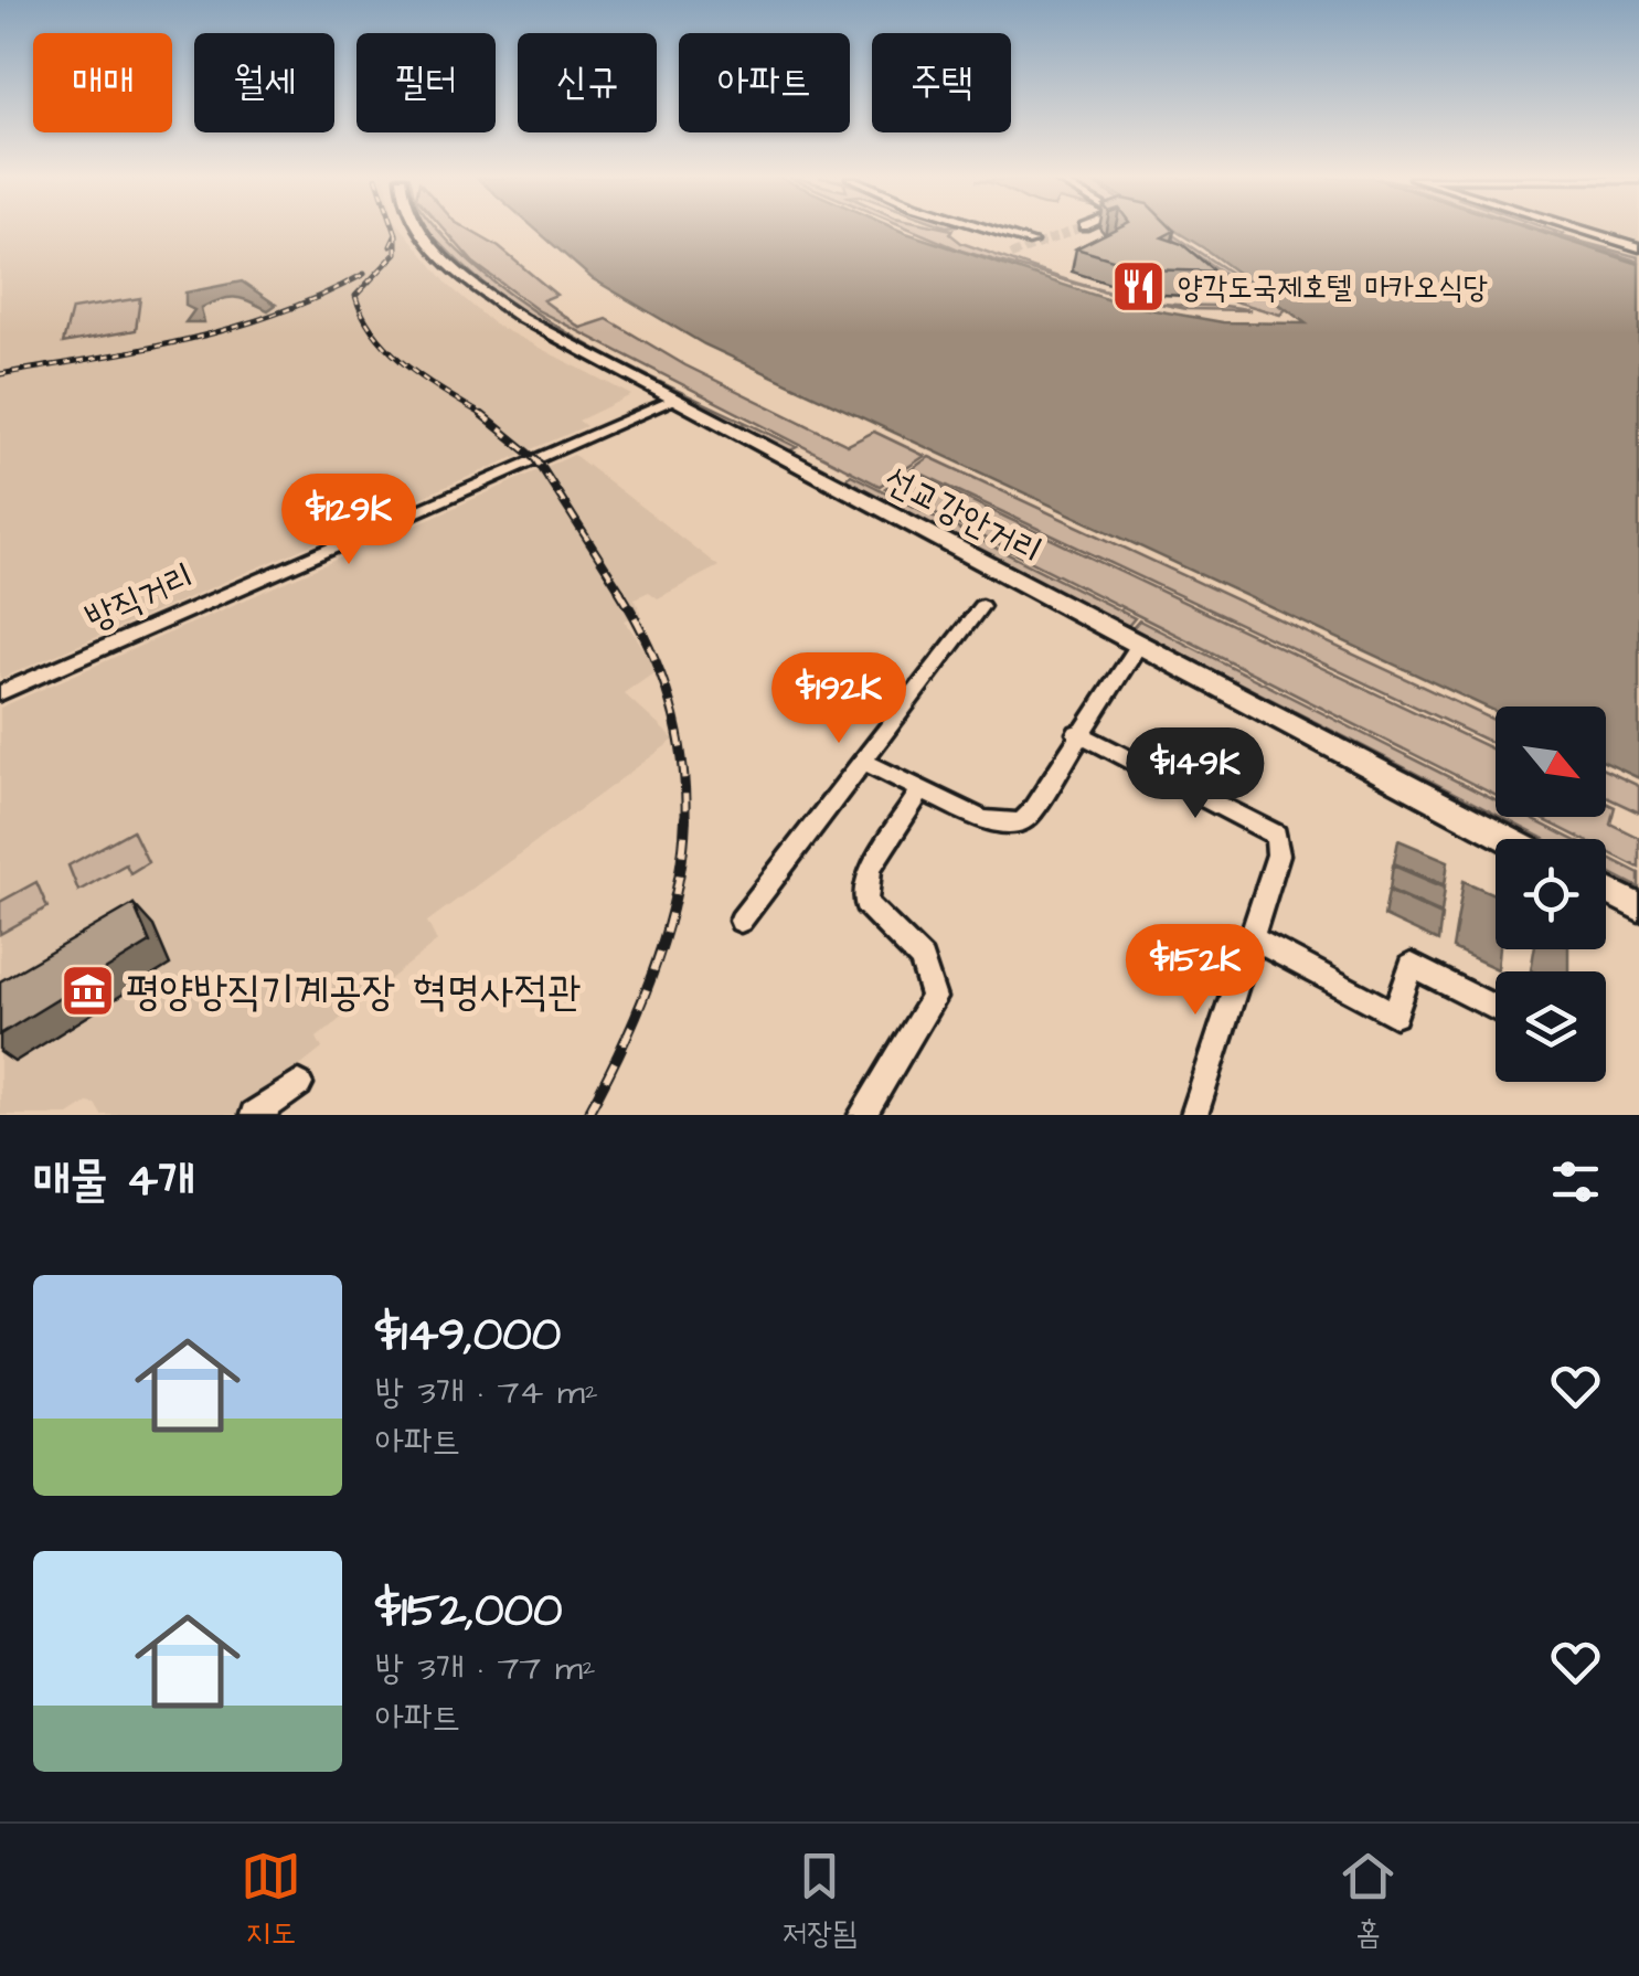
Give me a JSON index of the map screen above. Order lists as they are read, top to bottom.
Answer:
{
  "streets": {
    "main road": ["선교강안거리"],
    "street": ["방직거리"]
  },
  "crossings": [
    ["선교강안거리", "방직거리"]
  ],
  "places": {
    "restaurant": ["양각도국제호텔 마카오식당"],
    "museum": ["평양방직기계공장 혁명사적관"]
  },
  "north": "bottom right",
  "page": {
    "chip": [
      "매매",
      "월세",
      "필터",
      "신규",
      "아파트",
      "주택"
    ],
    "price": [
      "$129K",
      "$192K",
      "$149K",
      "$152K"
    ],
    "heading": "매물 4개",
    "list": [
      {
        "name": "$149,000",
        "note": "방 3개 · 74 m² · 아파트"
      },
      {
        "name": "$152,000",
        "note": "방 3개 · 77 m² · 아파트"
      }
    ],
    "tabs": ["지도", "저장됨", "홈"]
  }
}
